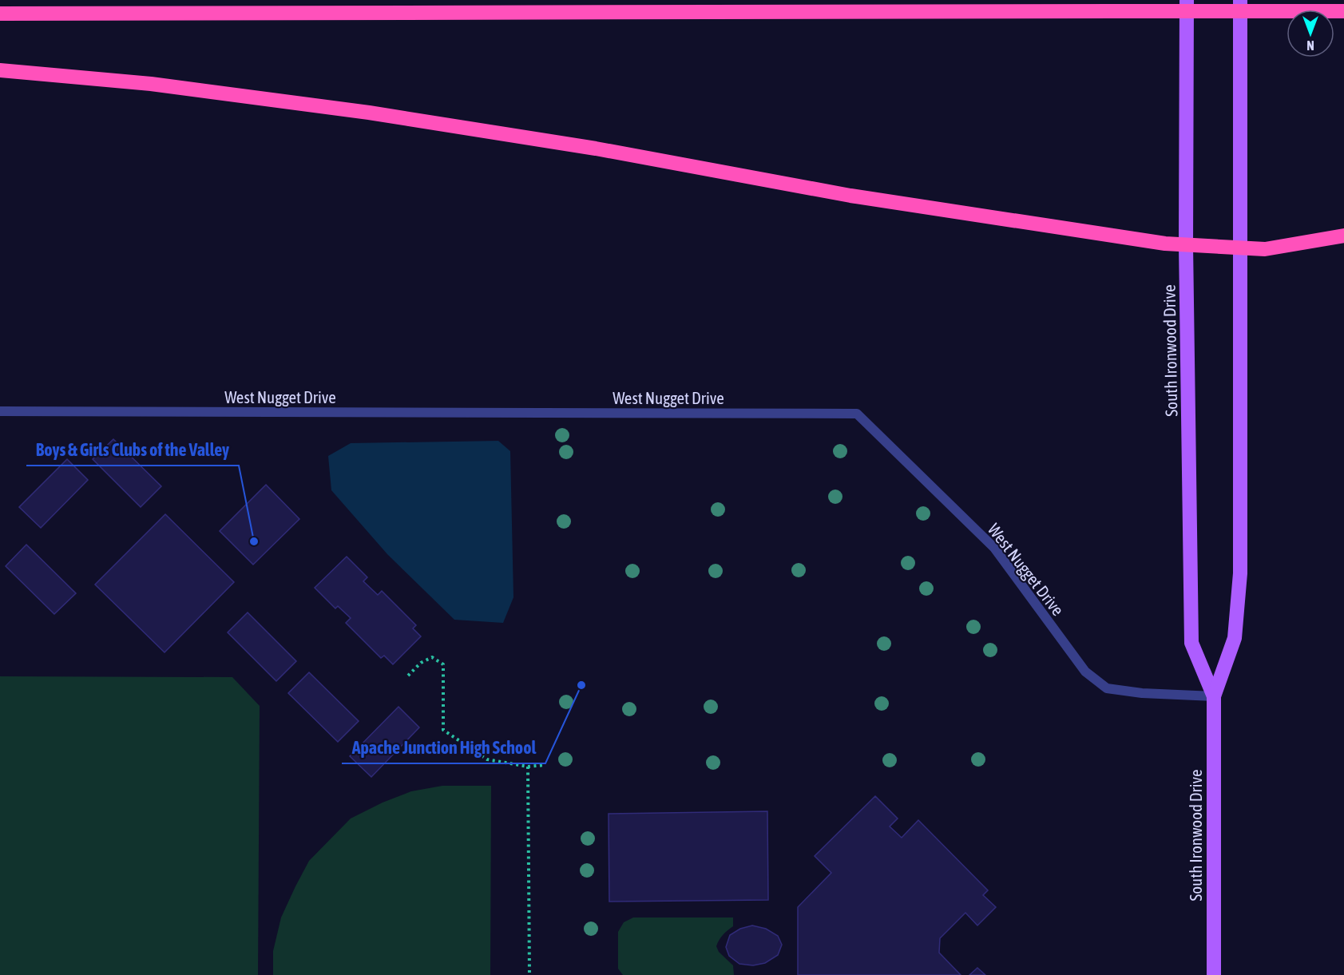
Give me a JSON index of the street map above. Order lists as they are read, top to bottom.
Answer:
{
  "streets": {
    "main road": ["South Ironwood Drive"],
    "lane": ["West Nugget Drive"]
  },
  "crossings": [
    ["South Ironwood Drive", "West Nugget Drive"]
  ],
  "places": ["Boys & Girls Clubs of the Valley", "Apache Junction High School"],
  "north": "bottom"
}
